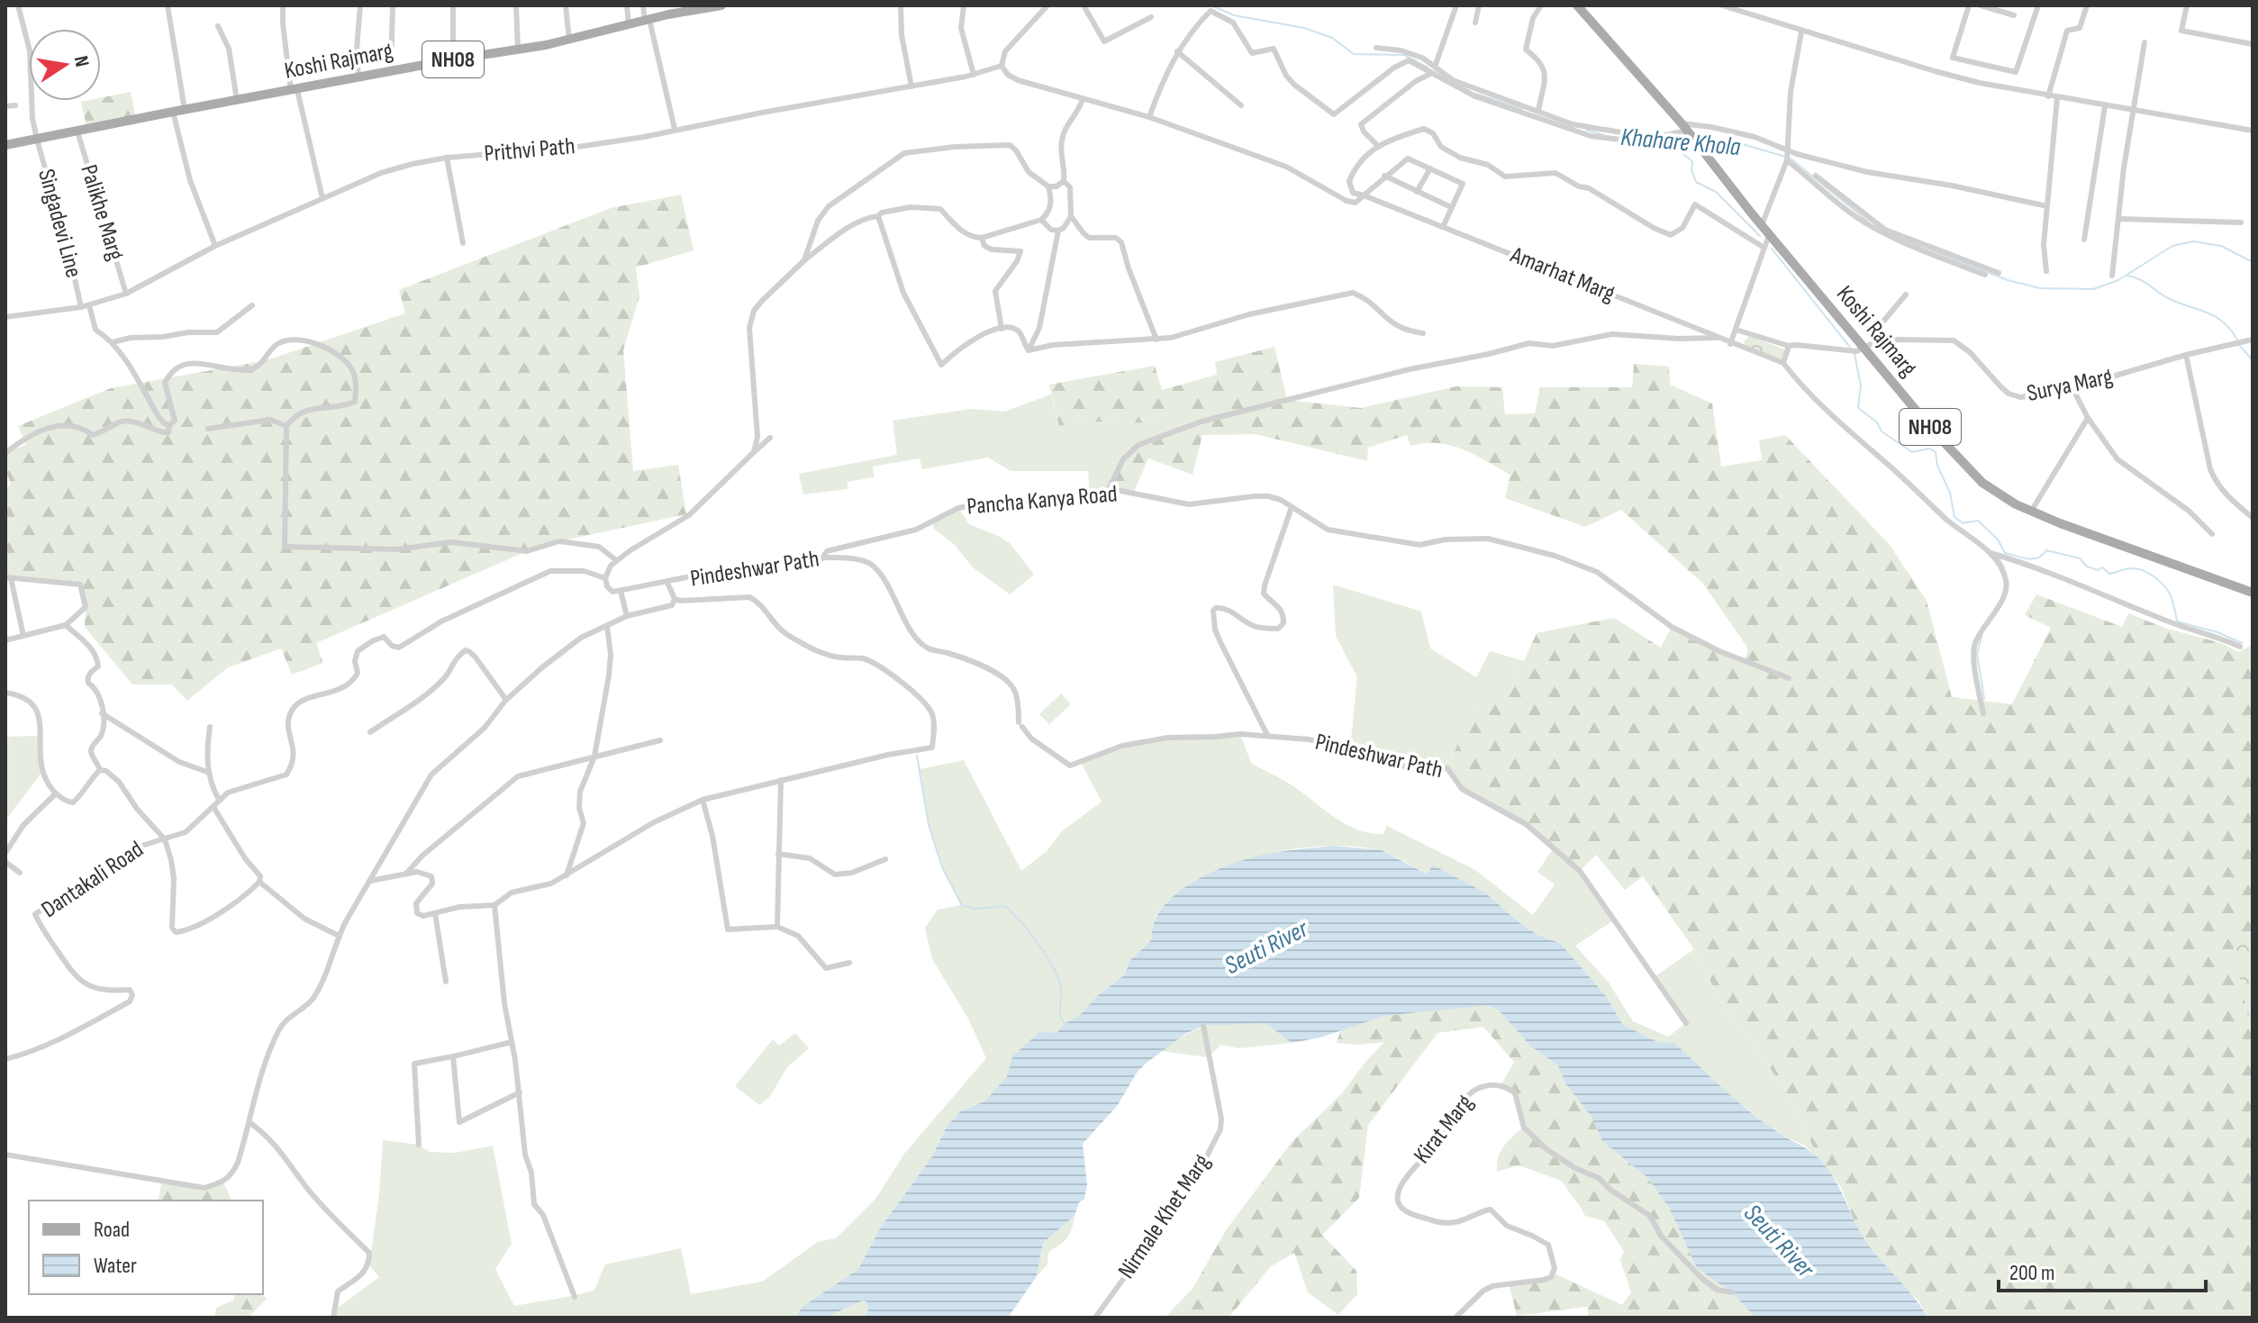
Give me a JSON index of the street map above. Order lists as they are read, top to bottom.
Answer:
{
  "streets": {
    "main road": ["NH08", "Koshi Rajmarg"],
    "street": [
      "Prithvi Path",
      "Palikhe Marg",
      "Singadevi Line",
      "Amarhat Marg",
      "Surya Marg",
      "Pancha Kanya Road",
      "Pindeshwar Path",
      "Dantakali Road",
      "Kirat Marg",
      "Nirmale Khet Marg"
    ]
  },
  "crossings": [
    ["NH08", "Koshi Rajmarg"],
    ["Koshi Rajmarg", "Palikhe Marg"],
    ["Koshi Rajmarg", "Singadevi Line"],
    ["Koshi Rajmarg", "Surya Marg"],
    ["Prithvi Path", "Palikhe Marg"],
    ["Prithvi Path", "Singadevi Line"],
    ["Prithvi Path", "Amarhat Marg"],
    ["Pancha Kanya Road", "Pindeshwar Path"],
    ["Pindeshwar Path", "Dantakali Road"]
  ],
  "water": ["Khahare Khola", "Seuti River"],
  "legend": ["Road", "Water"],
  "scale_bar": "200 m",
  "north": "right"
}
